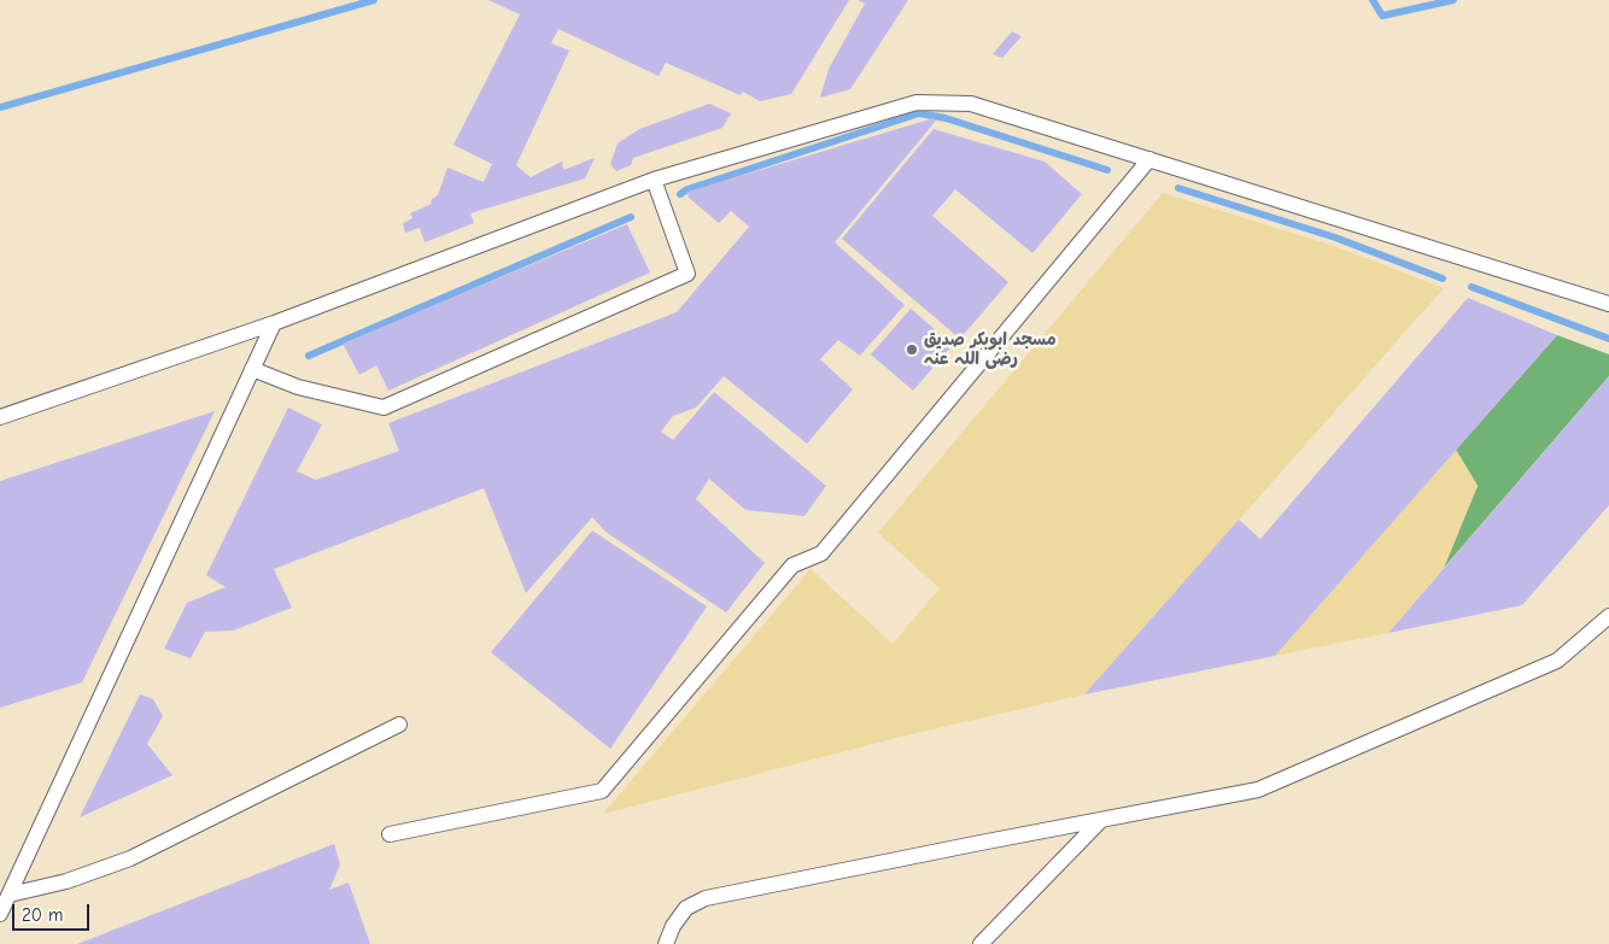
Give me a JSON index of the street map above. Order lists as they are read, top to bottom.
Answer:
{
  "places": ["مسجد ابوبکر صدیق رضی اللہ عنہ"],
  "scale_bar": "20 m"
}
